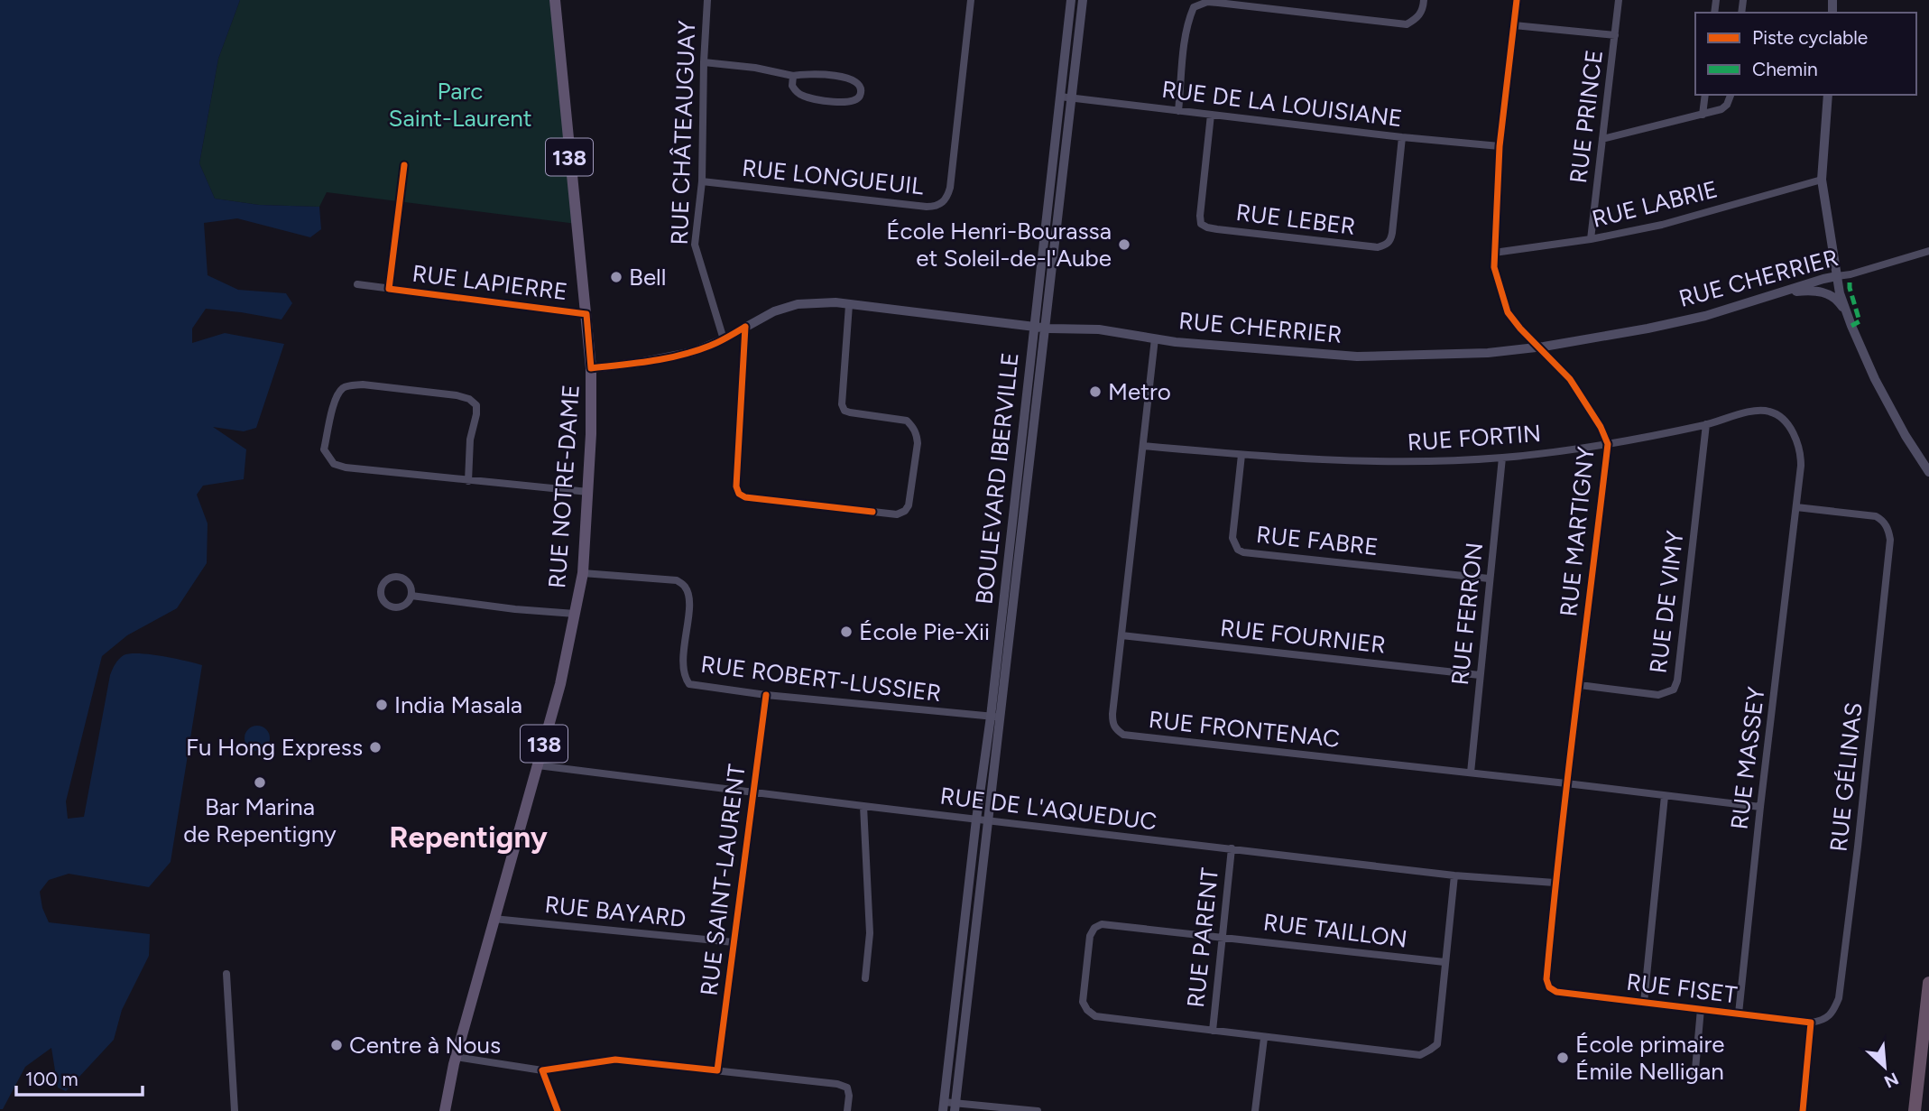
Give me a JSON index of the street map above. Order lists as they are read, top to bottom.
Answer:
{
  "streets": {
    "main road": ["138", "RUE NOTRE-DAME"],
    "street": [
      "RUE DE LA LOUISIANE",
      "RUE PRINCE",
      "RUE CHÂTEAUGUAY",
      "RUE LONGUEUIL",
      "RUE LABRIE",
      "RUE LEBER",
      "RUE CHERRIER",
      "RUE LAPIERRE",
      "RUE FORTIN",
      "BOULEVARD IBERVILLE",
      "RUE MARTIGNY",
      "RUE FABRE",
      "RUE DE VIMY",
      "RUE FERRON",
      "RUE FOURNIER",
      "RUE ROBERT-LUSSIER",
      "RUE FRONTENAC",
      "RUE MASSEY",
      "RUE GÉLINAS",
      "RUE DE L'AQUEDUC",
      "RUE SAINT-LAURENT",
      "RUE BAYARD",
      "RUE TAILLON",
      "RUE PARENT",
      "RUE FISET"
    ]
  },
  "crossings": [
    ["RUE DE LA LOUISIANE", "RUE LEBER"],
    ["RUE DE LA LOUISIANE", "BOULEVARD IBERVILLE"],
    ["RUE DE LA LOUISIANE", "RUE MARTIGNY"],
    ["RUE PRINCE", "RUE LABRIE"],
    ["RUE PRINCE", "RUE MARTIGNY"],
    ["RUE CHÂTEAUGUAY", "RUE LONGUEUIL"],
    ["RUE CHÂTEAUGUAY", "RUE CHERRIER"],
    ["RUE LABRIE", "RUE MARTIGNY"],
    ["RUE CHERRIER", "BOULEVARD IBERVILLE"],
    ["RUE CHERRIER", "RUE NOTRE-DAME"],
    ["RUE CHERRIER", "RUE MARTIGNY"],
    ["RUE CHERRIER", "RUE FRONTENAC"],
    ["RUE LAPIERRE", "RUE NOTRE-DAME"],
    ["RUE FORTIN", "RUE MARTIGNY"],
    ["RUE FORTIN", "RUE FABRE"],
    ["RUE FORTIN", "RUE DE VIMY"],
    ["RUE FORTIN", "RUE FERRON"],
    ["RUE FORTIN", "RUE FRONTENAC"],
    ["RUE FORTIN", "RUE MASSEY"],
    ["RUE FORTIN", "RUE GÉLINAS"],
    ["BOULEVARD IBERVILLE", "RUE ROBERT-LUSSIER"],
    ["BOULEVARD IBERVILLE", "RUE DE L'AQUEDUC"],
    ["RUE NOTRE-DAME", "RUE ROBERT-LUSSIER"],
    ["RUE NOTRE-DAME", "RUE DE L'AQUEDUC"],
    ["RUE NOTRE-DAME", "RUE BAYARD"],
    ["RUE MARTIGNY", "RUE DE VIMY"],
    ["RUE MARTIGNY", "RUE FRONTENAC"],
    ["RUE MARTIGNY", "RUE DE L'AQUEDUC"],
    ["RUE MARTIGNY", "RUE FISET"],
    ["RUE FABRE", "RUE FERRON"],
    ["RUE FERRON", "RUE FOURNIER"],
    ["RUE FERRON", "RUE FRONTENAC"],
    ["RUE FOURNIER", "RUE FRONTENAC"],
    ["RUE ROBERT-LUSSIER", "RUE SAINT-LAURENT"],
    ["RUE FRONTENAC", "RUE MASSEY"],
    ["RUE MASSEY", "RUE GÉLINAS"],
    ["RUE MASSEY", "RUE FISET"],
    ["RUE GÉLINAS", "RUE FISET"],
    ["RUE DE L'AQUEDUC", "RUE SAINT-LAURENT"],
    ["RUE DE L'AQUEDUC", "RUE PARENT"],
    ["RUE SAINT-LAURENT", "RUE BAYARD"],
    ["RUE TAILLON", "RUE PARENT"]
  ],
  "districts": ["Repentigny"],
  "parks": ["Parc Saint-Laurent"],
  "places": [
    "École Henri-Bourassa et Soleil-de-l'Aube",
    "Bell",
    "Metro",
    "École Pie-Xii",
    "India Masala",
    "Fu Hong Express",
    "Bar Marina de Repentigny",
    "Centre à Nous",
    "École primaire Émile Nelligan"
  ],
  "legend": ["Piste cyclable", "Chemin"],
  "scale_bar": "100 m",
  "north": "bottom right"
}
